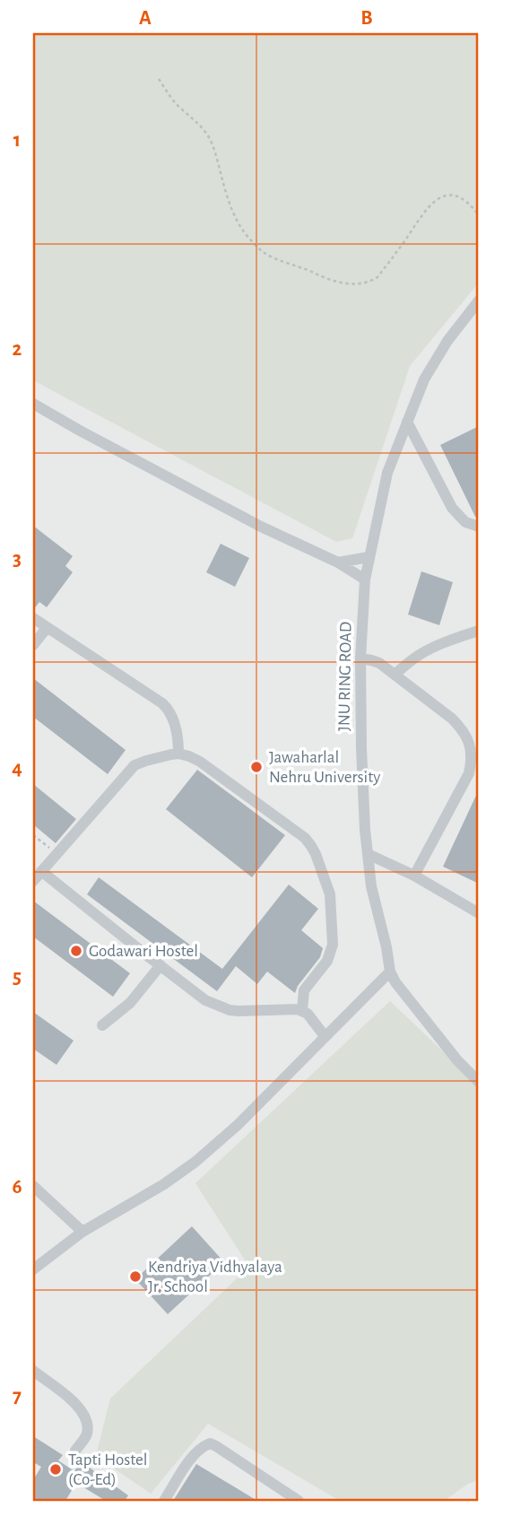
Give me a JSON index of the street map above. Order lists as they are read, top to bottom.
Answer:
{
  "streets": {
    "lane": ["JNU RING ROAD"]
  },
  "places": [
    "Jawaharlal Nehru University",
    "Godawari Hostel",
    "Kendriya Vidhyalaya Jr. School",
    "Tapti Hostel (Co-Ed)"
  ],
  "grid": {
    "columns": ["A", "B"],
    "rows": [
      "1",
      "2",
      "3",
      "4",
      "5",
      "6",
      "7"
    ]
  }
}
